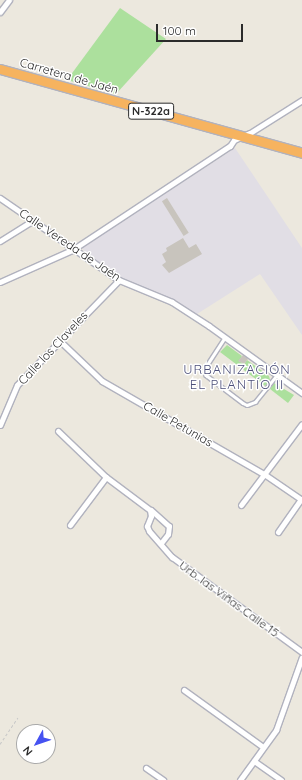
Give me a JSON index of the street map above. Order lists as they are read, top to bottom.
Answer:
{
  "streets": {
    "highway": ["Carretera de Jaén", "N-322a"],
    "street": [
      "Calle Vereda de Jaén",
      "Calle los Claveles",
      "Calle Petunias",
      "Urb. las Viñas Calle 15"
    ]
  },
  "crossings": [
    ["Calle Vereda de Jaén", "Calle los Claveles"],
    ["Calle los Claveles", "Calle Petunias"]
  ],
  "districts": ["URBANIZACIÓN EL PLANTÍO II"],
  "scale_bar": "100 m",
  "north": "bottom left"
}
